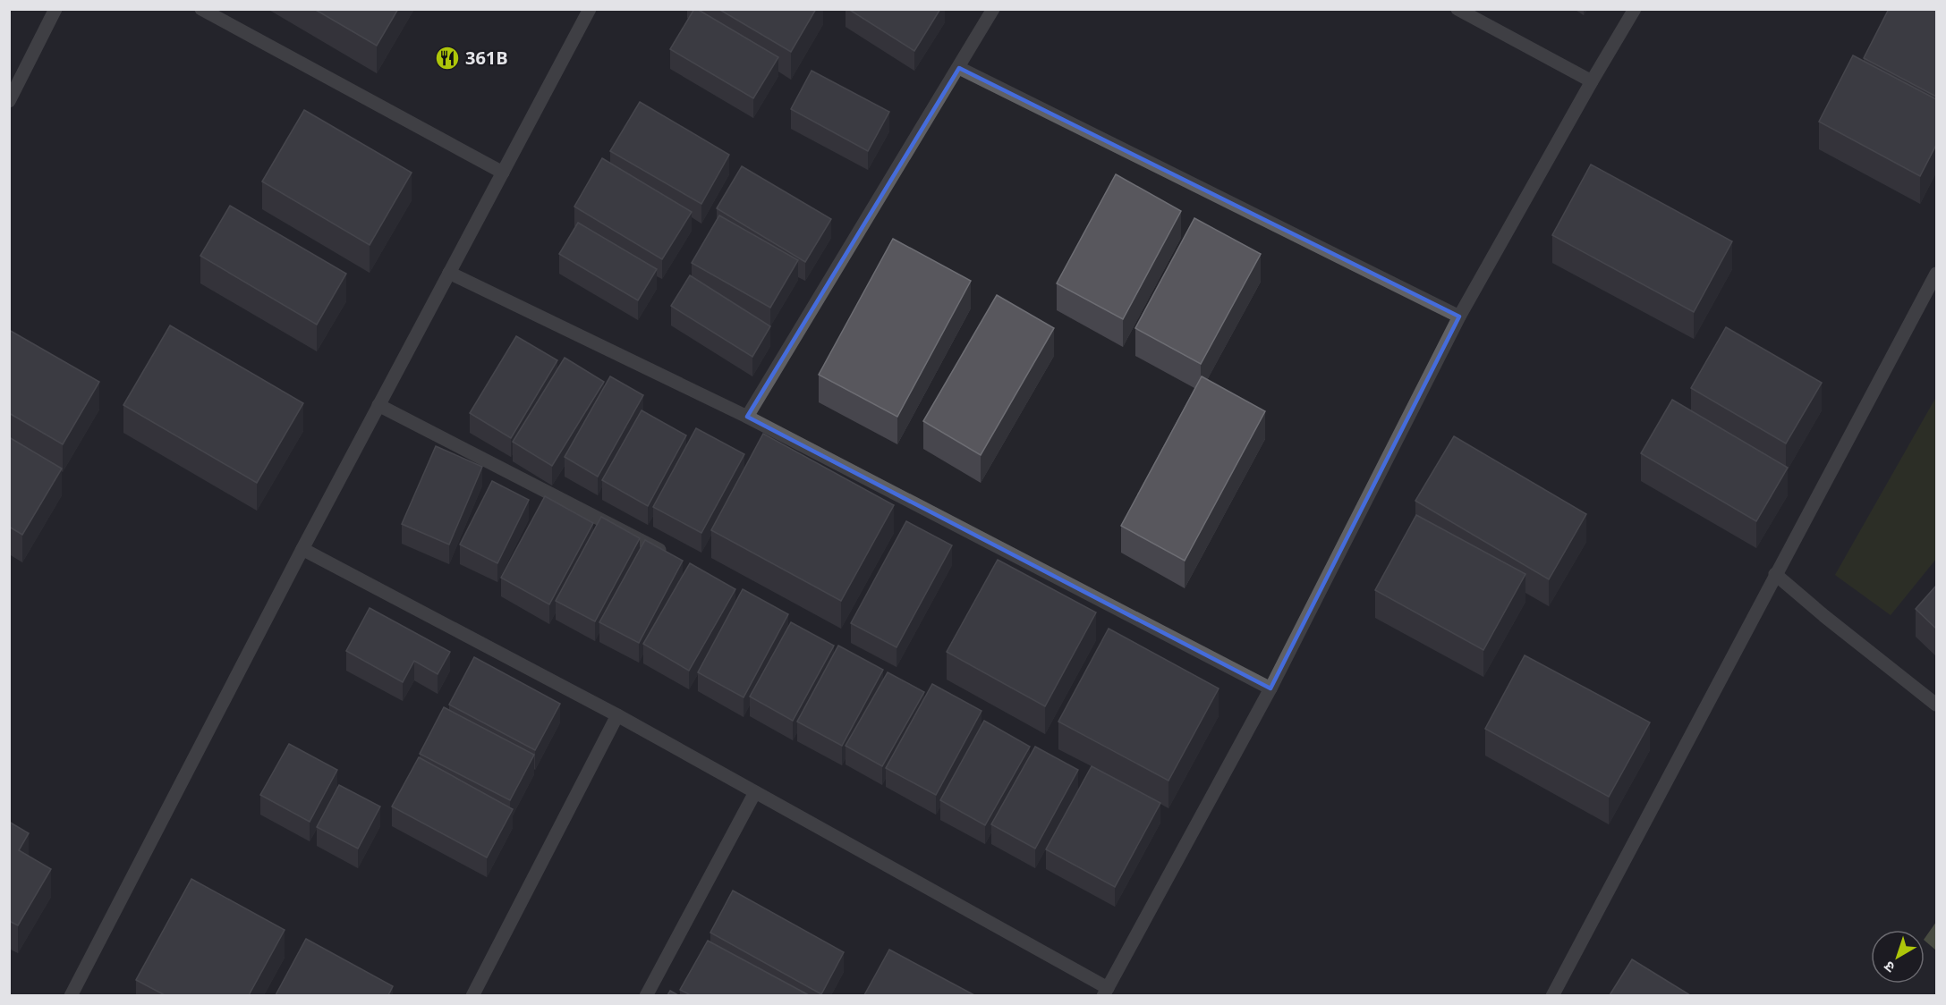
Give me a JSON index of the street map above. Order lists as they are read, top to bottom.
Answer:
{
  "places": {
    "restaurant": ["361B"]
  },
  "north": "bottom left"
}
